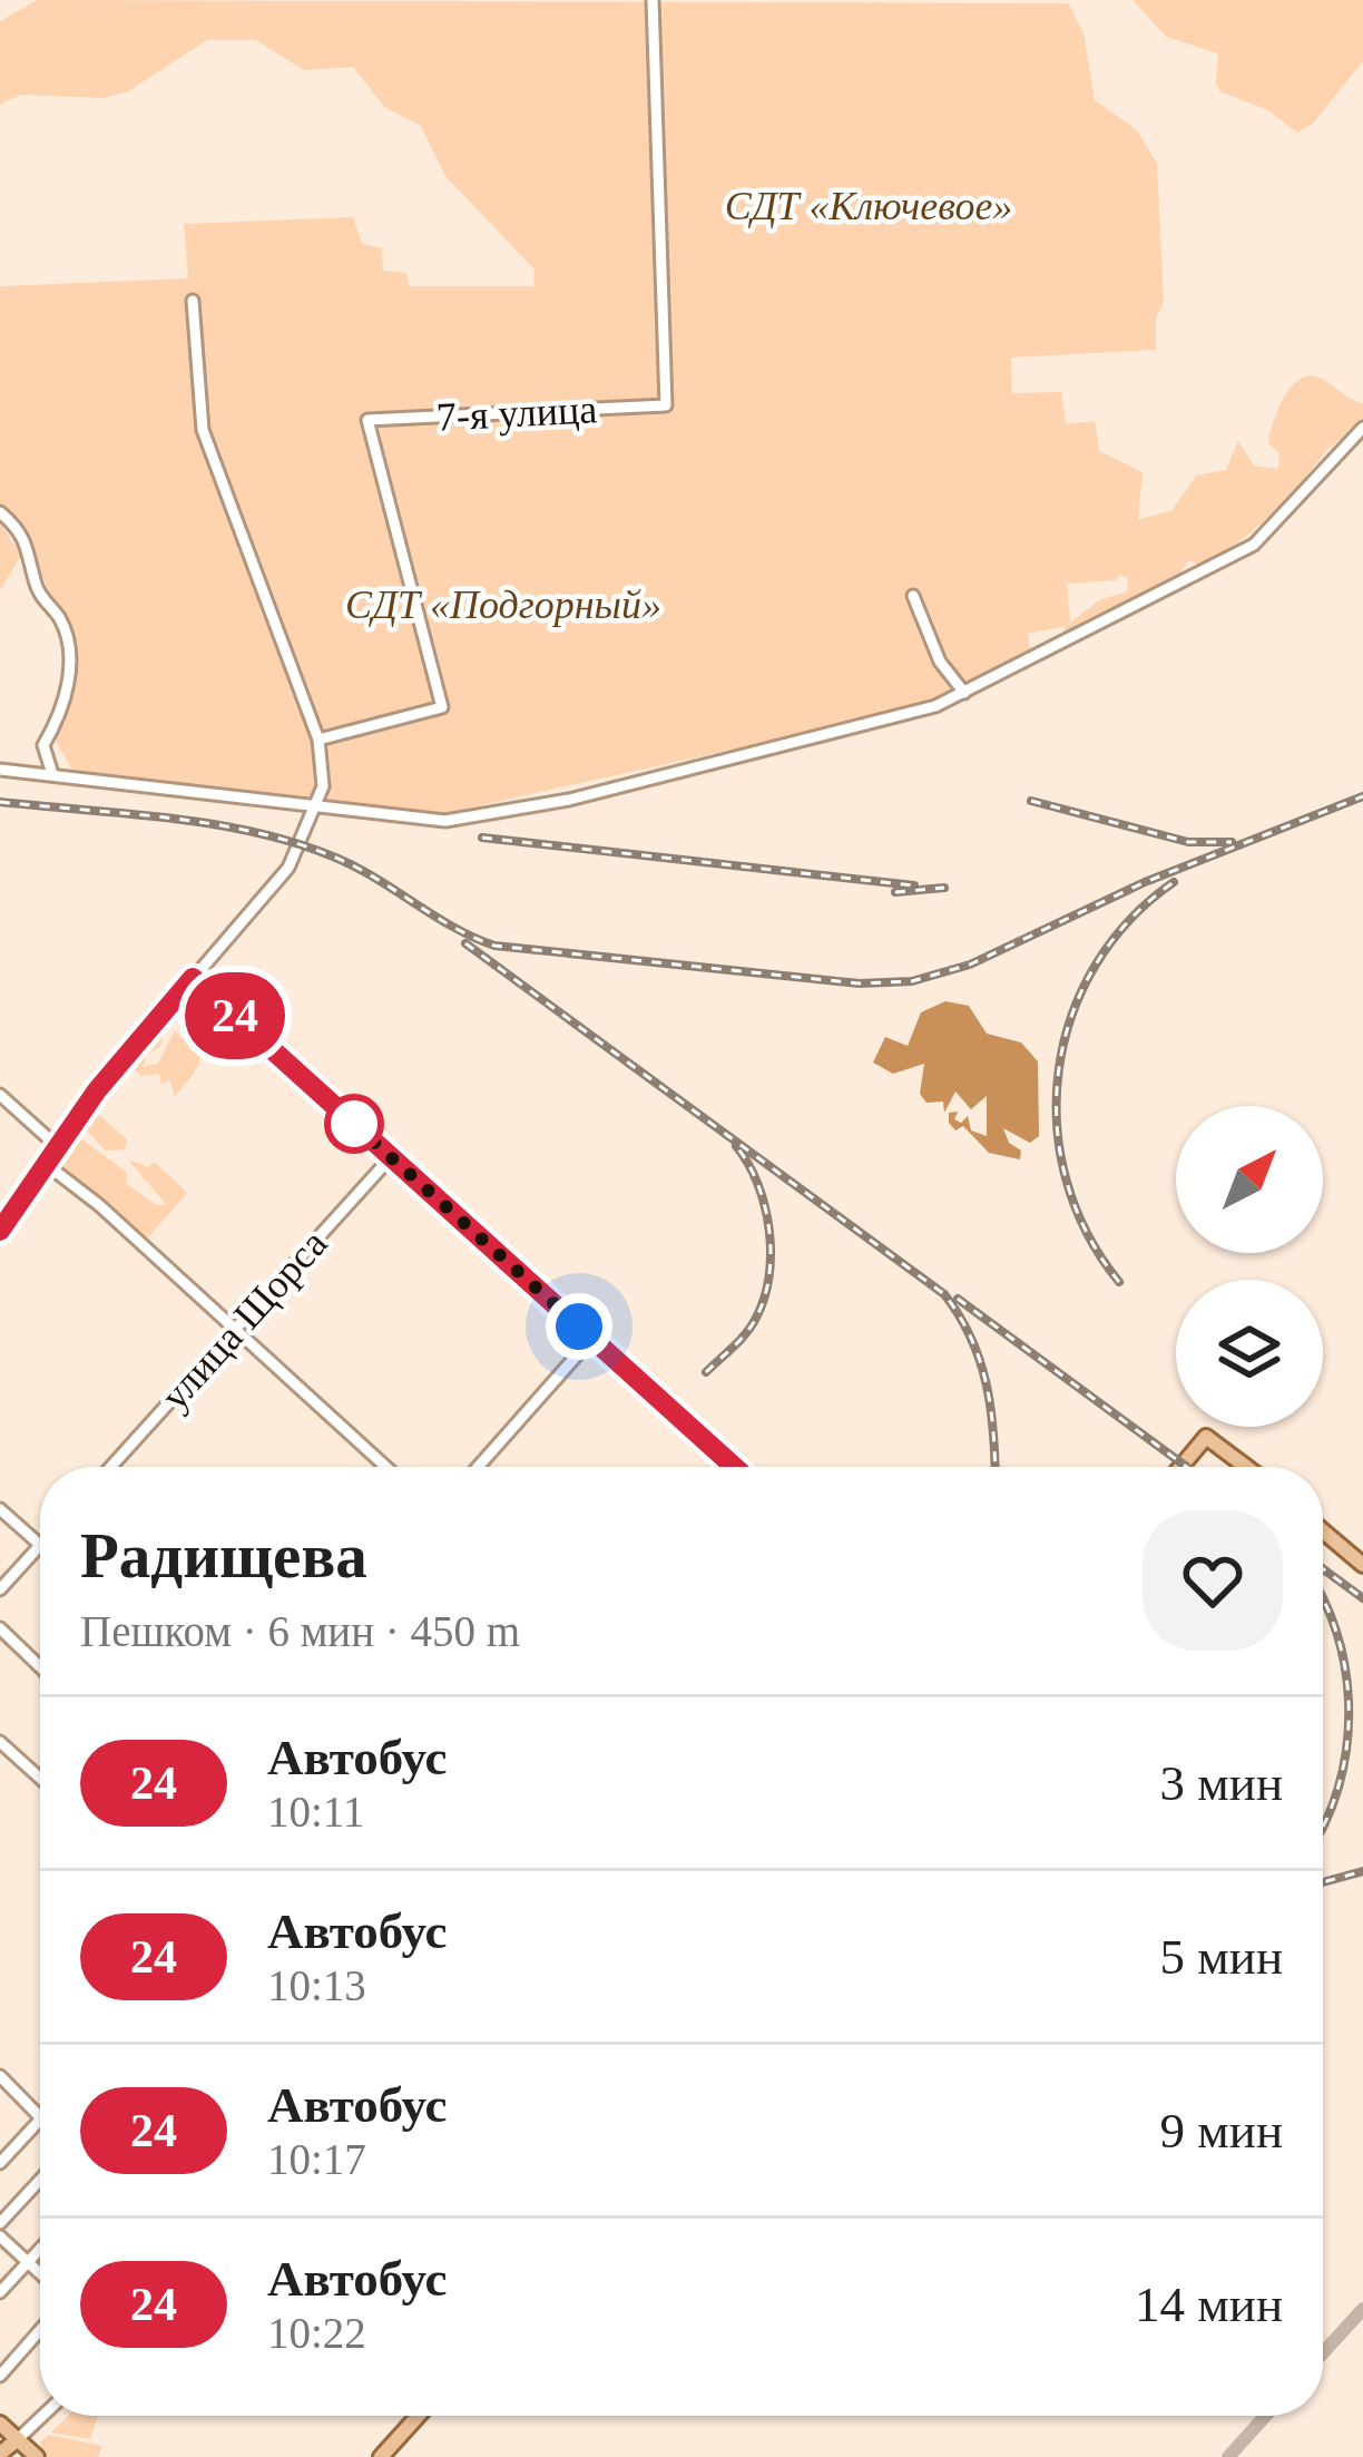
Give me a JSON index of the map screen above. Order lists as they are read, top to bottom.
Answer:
{
  "streets": {
    "street": ["7-я улица", "улица Щорса"]
  },
  "parks": ["СДТ «Ключевое»", "СДТ «Подгорный»"],
  "lines": ["bus line 24"],
  "north": "top right",
  "page": {
    "on_map": "24",
    "heading": ["Радищева", "Пешком · 6 мин · 450 m"],
    "list": [
      {
        "mark": "24",
        "name": "Автобус",
        "note": "10:11",
        "value": "3 мин"
      },
      {
        "mark": "24",
        "name": "Автобус",
        "note": "10:13",
        "value": "5 мин"
      },
      {
        "mark": "24",
        "name": "Автобус",
        "note": "10:17",
        "value": "9 мин"
      },
      {
        "mark": "24",
        "name": "Автобус",
        "note": "10:22",
        "value": "14 мин"
      }
    ]
  }
}
